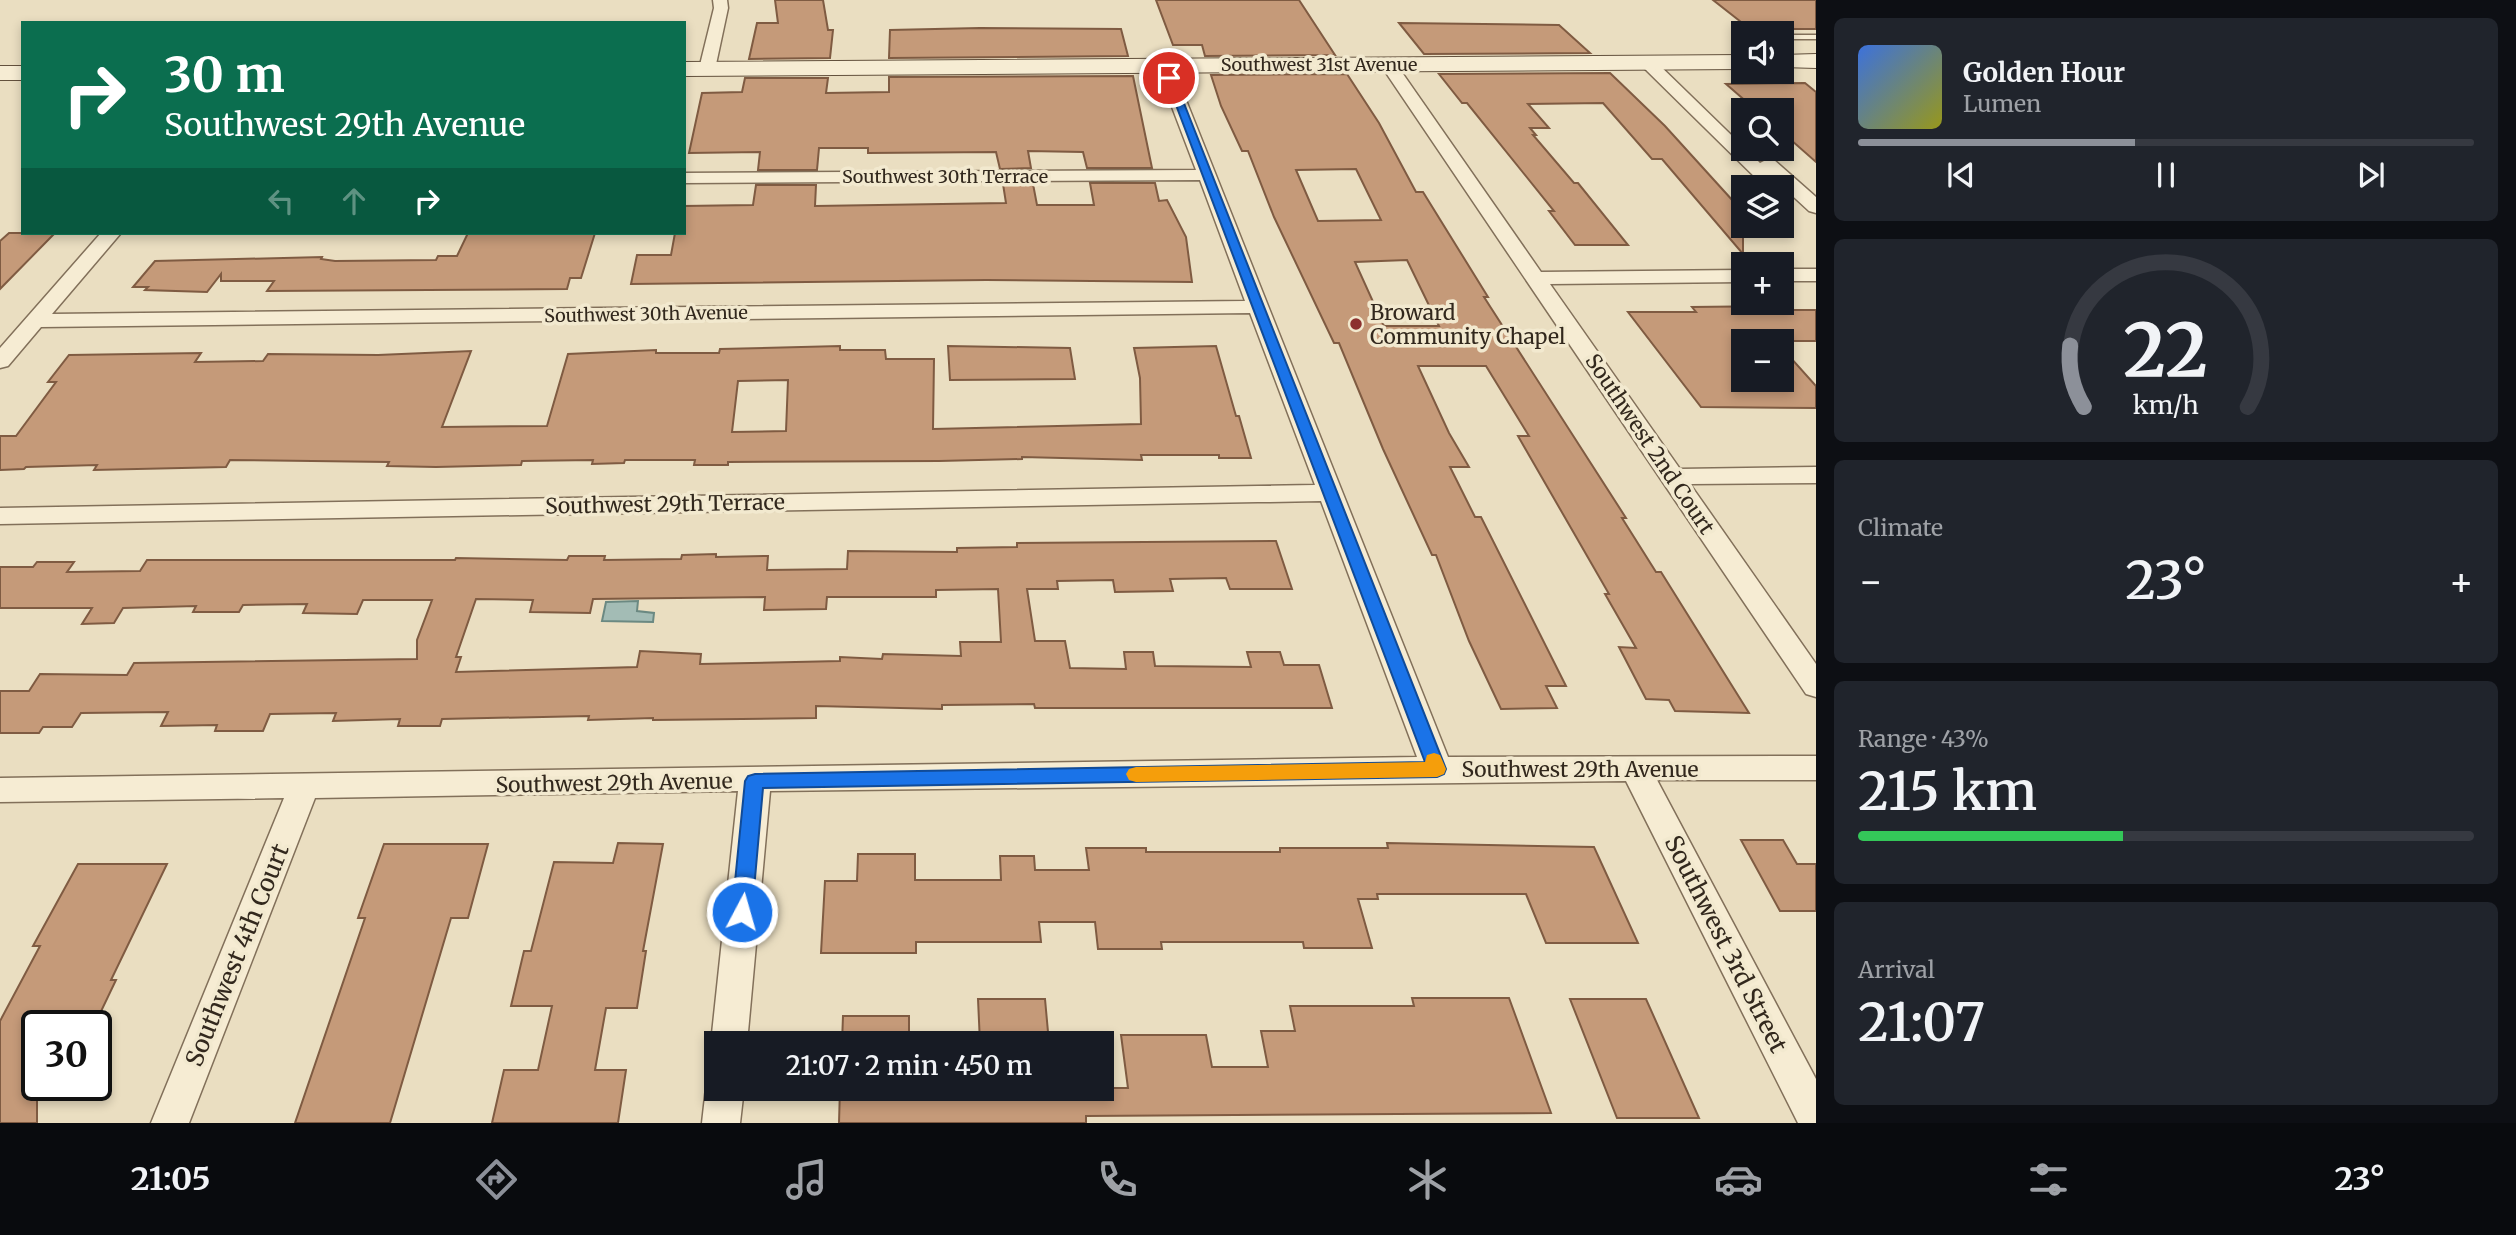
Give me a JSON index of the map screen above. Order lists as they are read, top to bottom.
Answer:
{
  "streets": {
    "main road": ["Southwest 31st Avenue"],
    "street": [
      "Southwest 30th Terrace",
      "Southwest 30th Avenue",
      "Southwest 2nd Court",
      "Southwest 29th Terrace",
      "Southwest 29th Avenue",
      "Southwest 3rd Street",
      "Southwest 4th Court"
    ]
  },
  "crossings": [
    ["Southwest 31st Avenue", "Southwest 2nd Court"],
    ["Southwest 29th Avenue", "Southwest 3rd Street"],
    ["Southwest 29th Avenue", "Southwest 4th Court"]
  ],
  "places": ["Broward Community Chapel"],
  "page": {
    "map_buttons": ["+", "−"],
    "turn": ["30 m", "Southwest 29th Avenue"],
    "song": ["Golden Hour", "Lumen"],
    "tile": [
      "Climate",
      ["Range · 43%", "215 km"],
      ["Arrival", "21:07"]
    ],
    "heat": ["−", "23°", "+"],
    "limit": "30",
    "trip": "21:07 · 2 min · 450 m",
    "tabs": ["21:05", "23°"],
    "gauge": ["22", "km/h"]
  }
}
